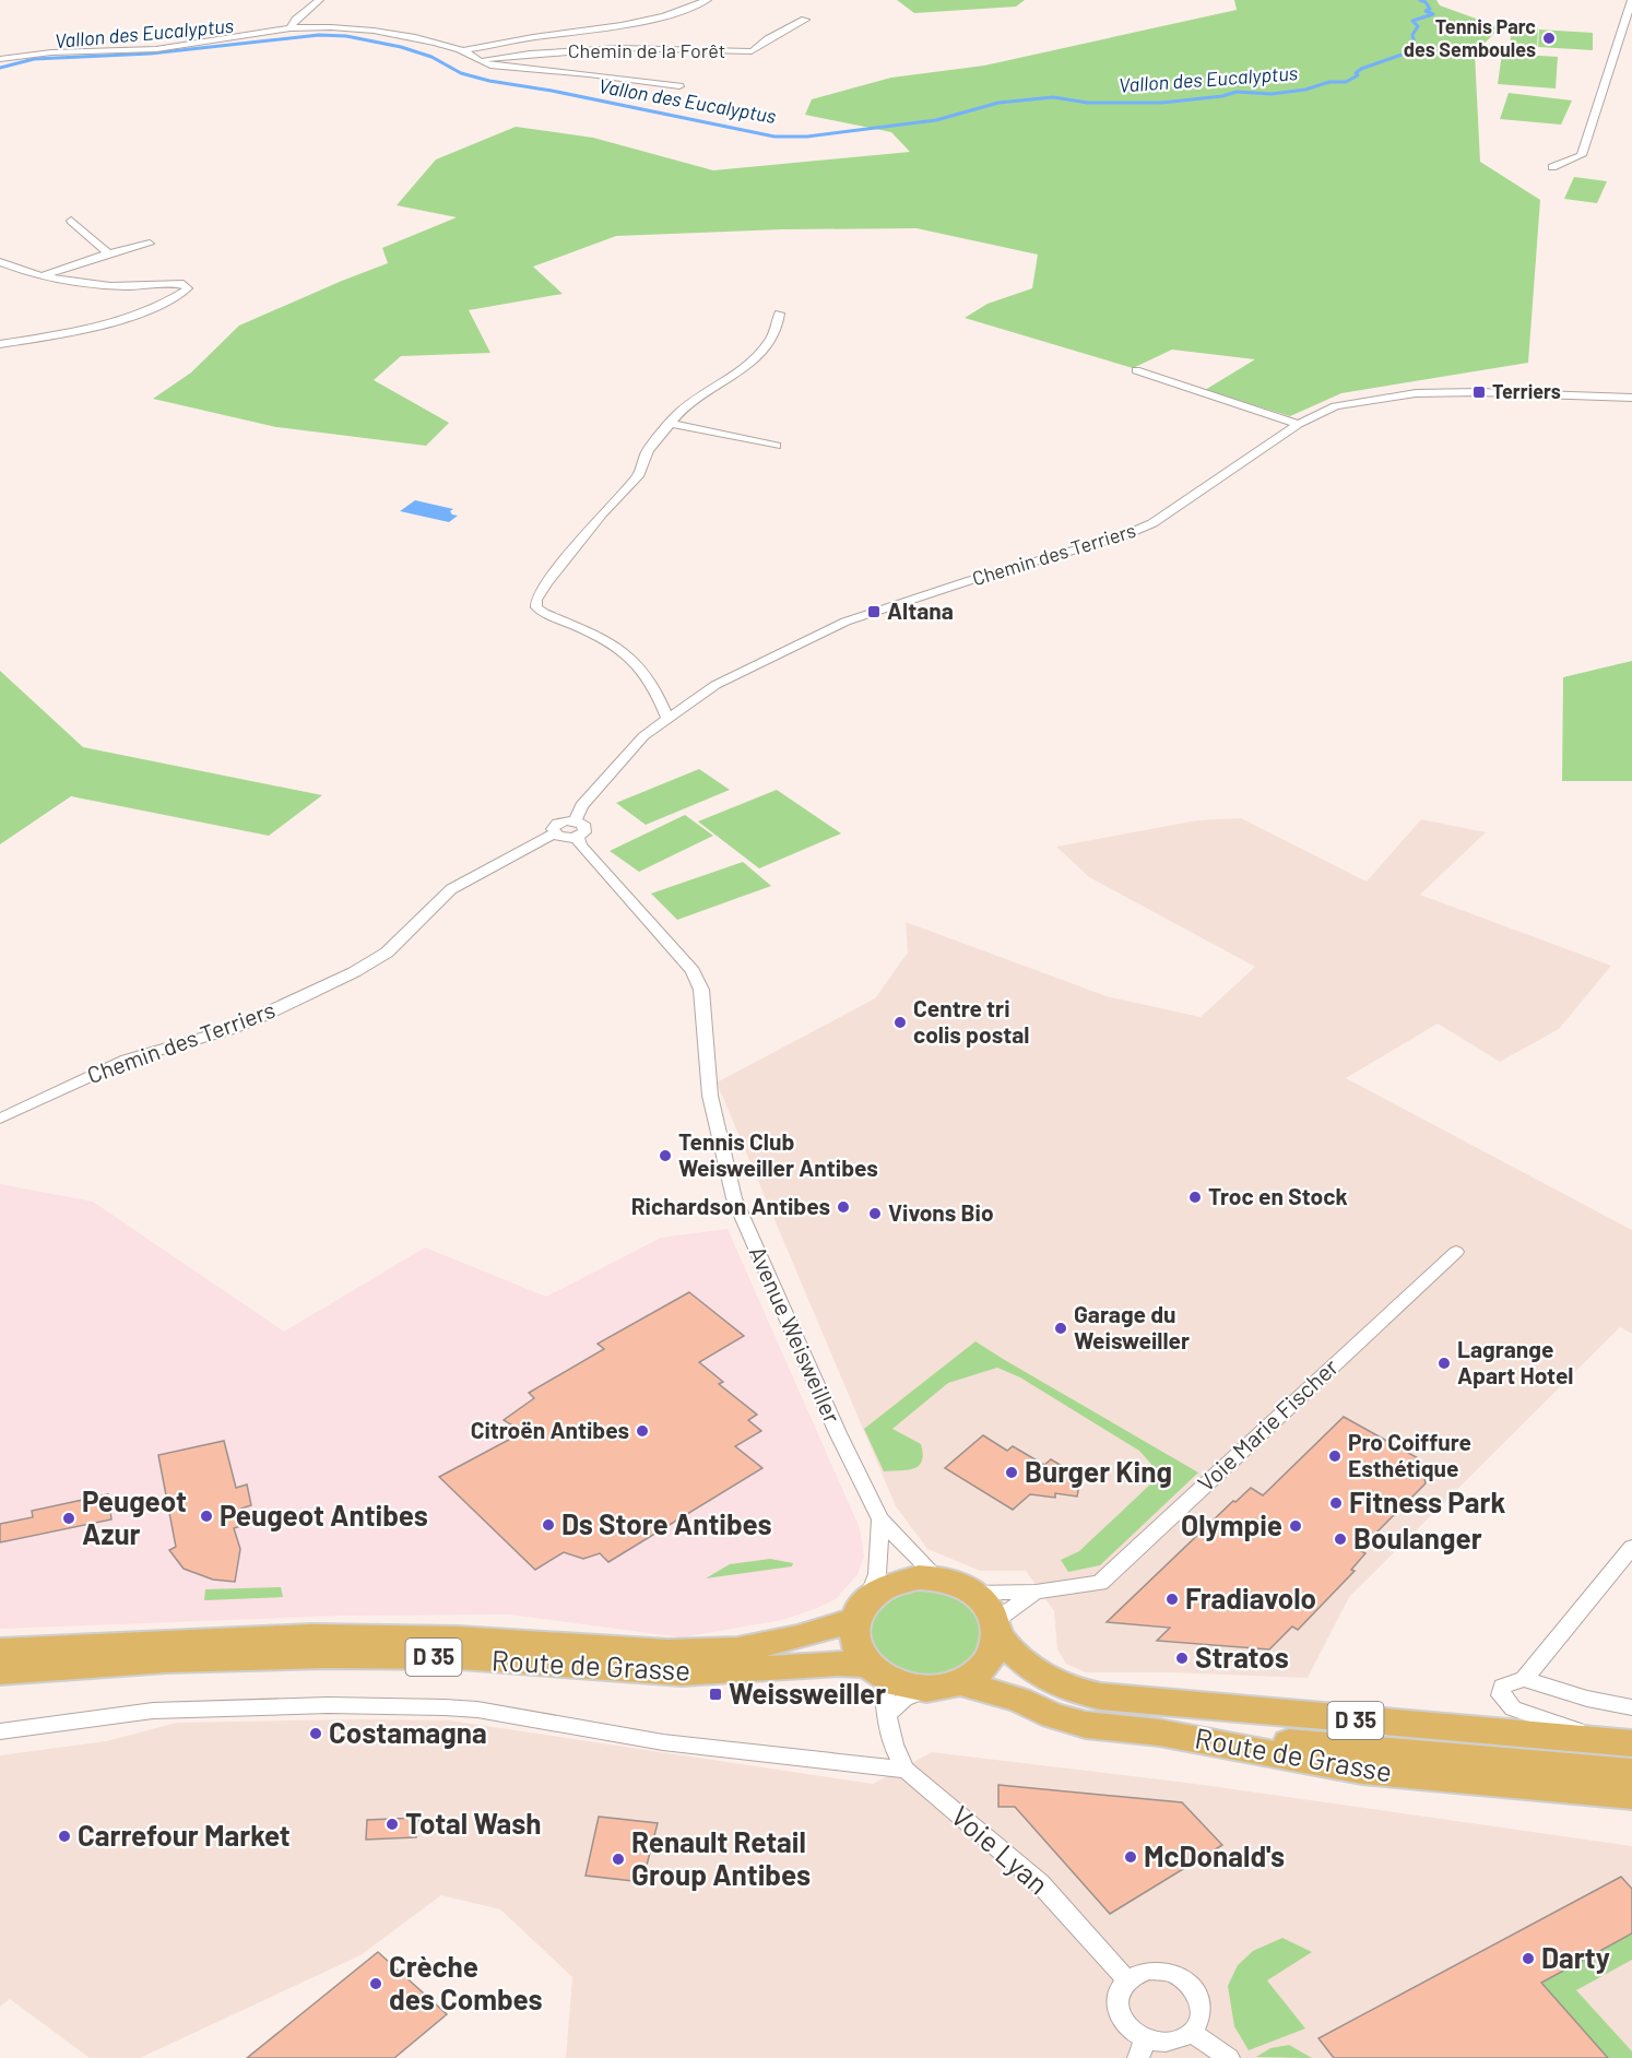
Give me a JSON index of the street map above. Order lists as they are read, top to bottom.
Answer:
{
  "streets": {
    "main road": ["D 35", "Route de Grasse"],
    "street": [
      "Chemin de la Forêt",
      "Chemin des Terriers",
      "Avenue Weisweiller",
      "Voie Marie Fischer",
      "Voie Lyan"
    ]
  },
  "crossings": [
    ["Chemin des Terriers", "Avenue Weisweiller"],
    ["Avenue Weisweiller", "Voie Marie Fischer"],
    ["Avenue Weisweiller", "Route de Grasse"],
    ["Avenue Weisweiller", "Voie Lyan"],
    ["Voie Marie Fischer", "Route de Grasse"],
    ["Voie Marie Fischer", "Voie Lyan"],
    ["D 35", "Route de Grasse"],
    ["Route de Grasse", "Voie Lyan"]
  ],
  "water": ["Vallon des Eucalyptus"],
  "places": {
    "other": [
      "Tennis Parc des Semboules",
      "Centre tri colis postal",
      "Tennis Club Weisweiller Antibes",
      "Troc en Stock",
      "Richardson Antibes",
      "Vivons Bio",
      "Garage du Weisweiller",
      "Lagrange Apart Hotel",
      "Citroën Antibes",
      "Pro Coiffure Esthétique",
      "Burger King",
      "Fitness Park",
      "Peugeot Antibes",
      "Peugeot Azur",
      "Ds Store Antibes",
      "Olympie",
      "Boulanger",
      "Fradiavolo",
      "Stratos",
      "Costamagna",
      "Total Wash",
      "Carrefour Market",
      "McDonald's",
      "Renault Retail Group Antibes",
      "Darty",
      "Crèche des Combes"
    ],
    "transit": ["Terriers", "Altana", "Weissweiller"]
  }
}
